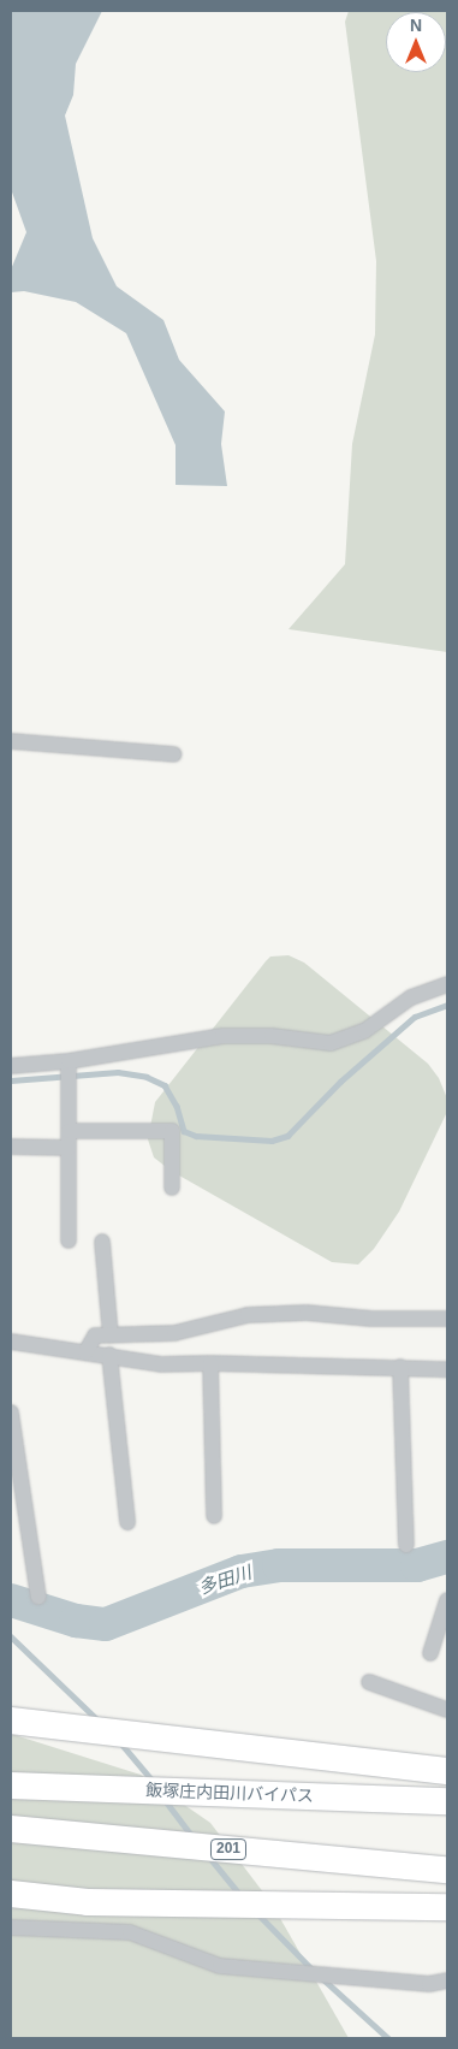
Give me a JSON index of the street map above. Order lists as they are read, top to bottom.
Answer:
{
  "streets": {
    "highway": ["飯塚庄内田川バイパス", "201"]
  },
  "water": ["多田川"],
  "north": "top"
}
